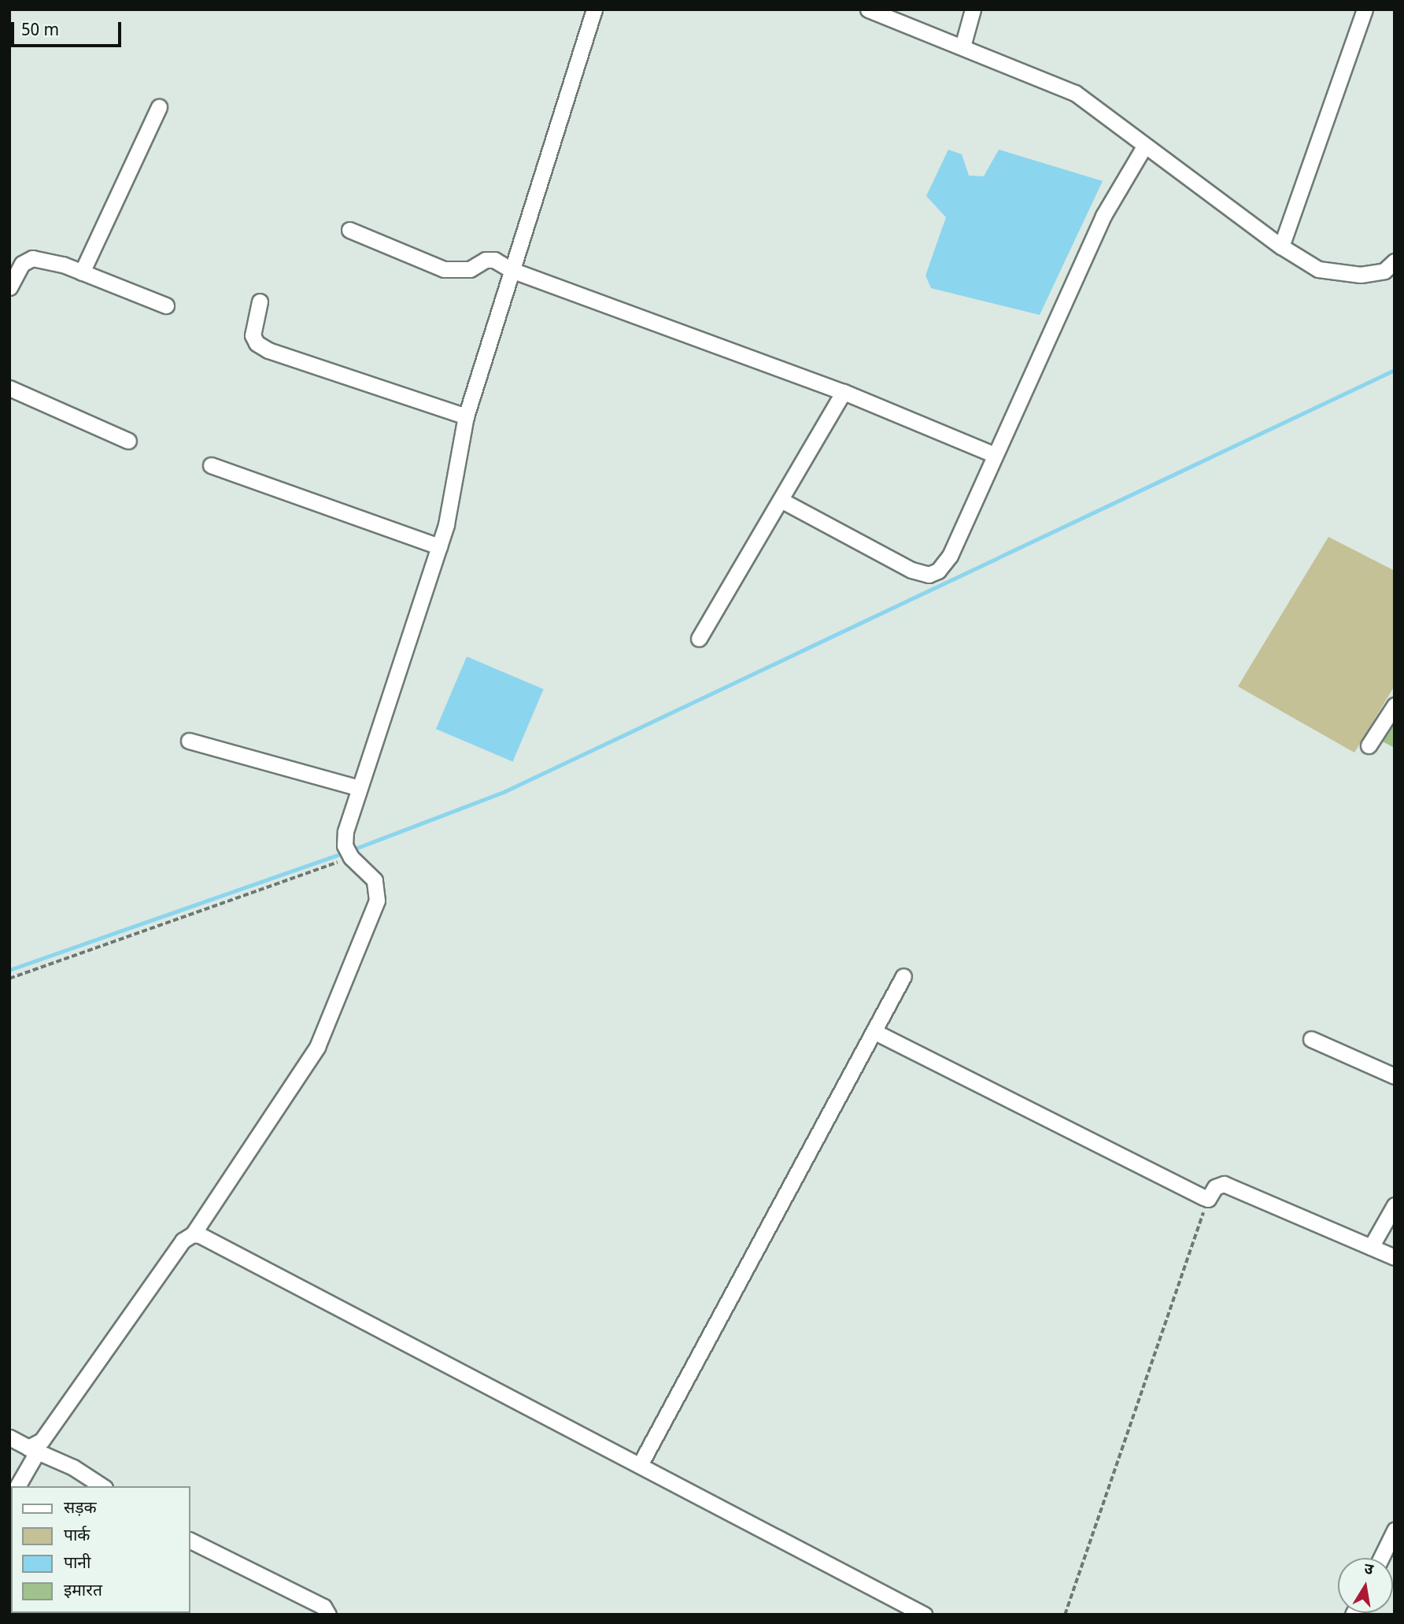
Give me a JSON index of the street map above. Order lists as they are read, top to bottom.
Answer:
{
  "legend": [
    "सड़क",
    "पार्क",
    "पानी",
    "इमारत"
  ],
  "scale_bar": "50 m",
  "north": "top"
}
